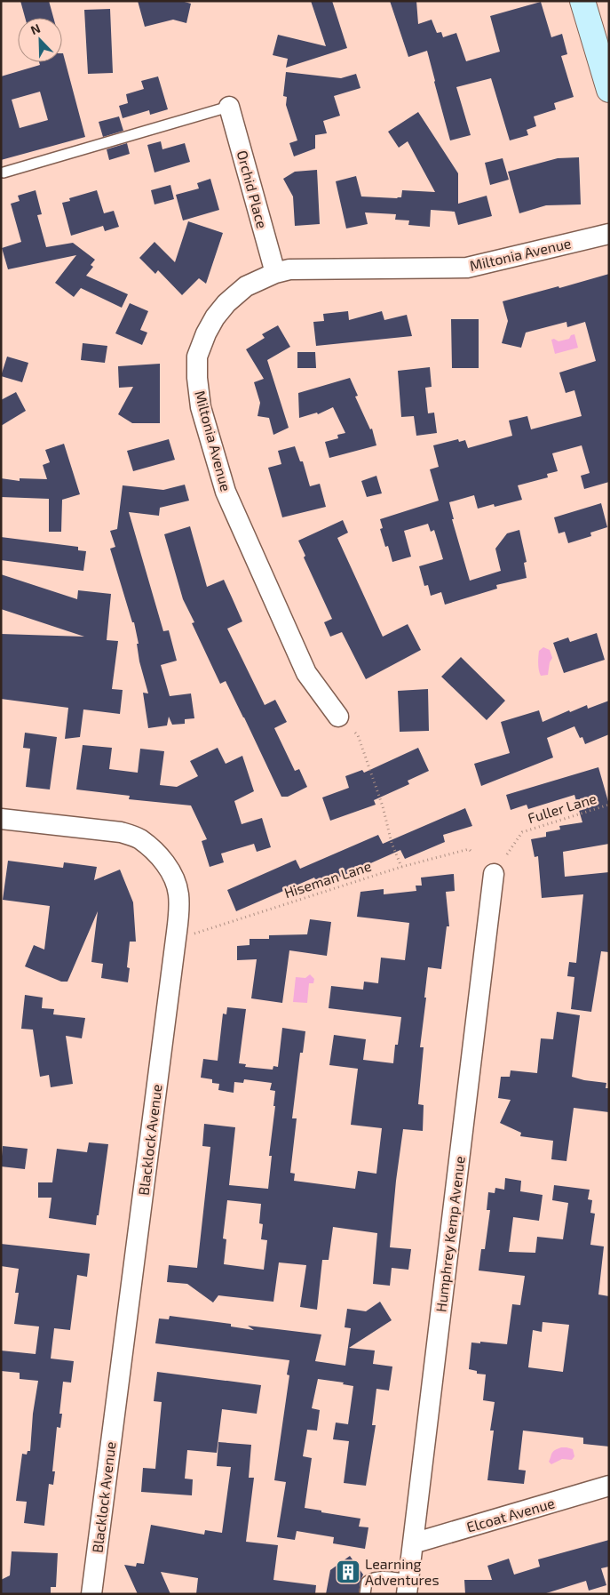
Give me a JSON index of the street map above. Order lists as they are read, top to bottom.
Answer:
{
  "streets": {
    "street": [
      "Orchid Place",
      "Miltonia Avenue",
      "Blacklock Avenue",
      "Humphrey Kemp Avenue",
      "Elcoat Avenue"
    ],
    "path": ["Fuller Lane", "Hiseman Lane"]
  },
  "crossings": [
    ["Orchid Place", "Miltonia Avenue"],
    ["Humphrey Kemp Avenue", "Elcoat Avenue"]
  ],
  "places": {
    "building": ["Learning Adventures"]
  },
  "north": "top left"
}
